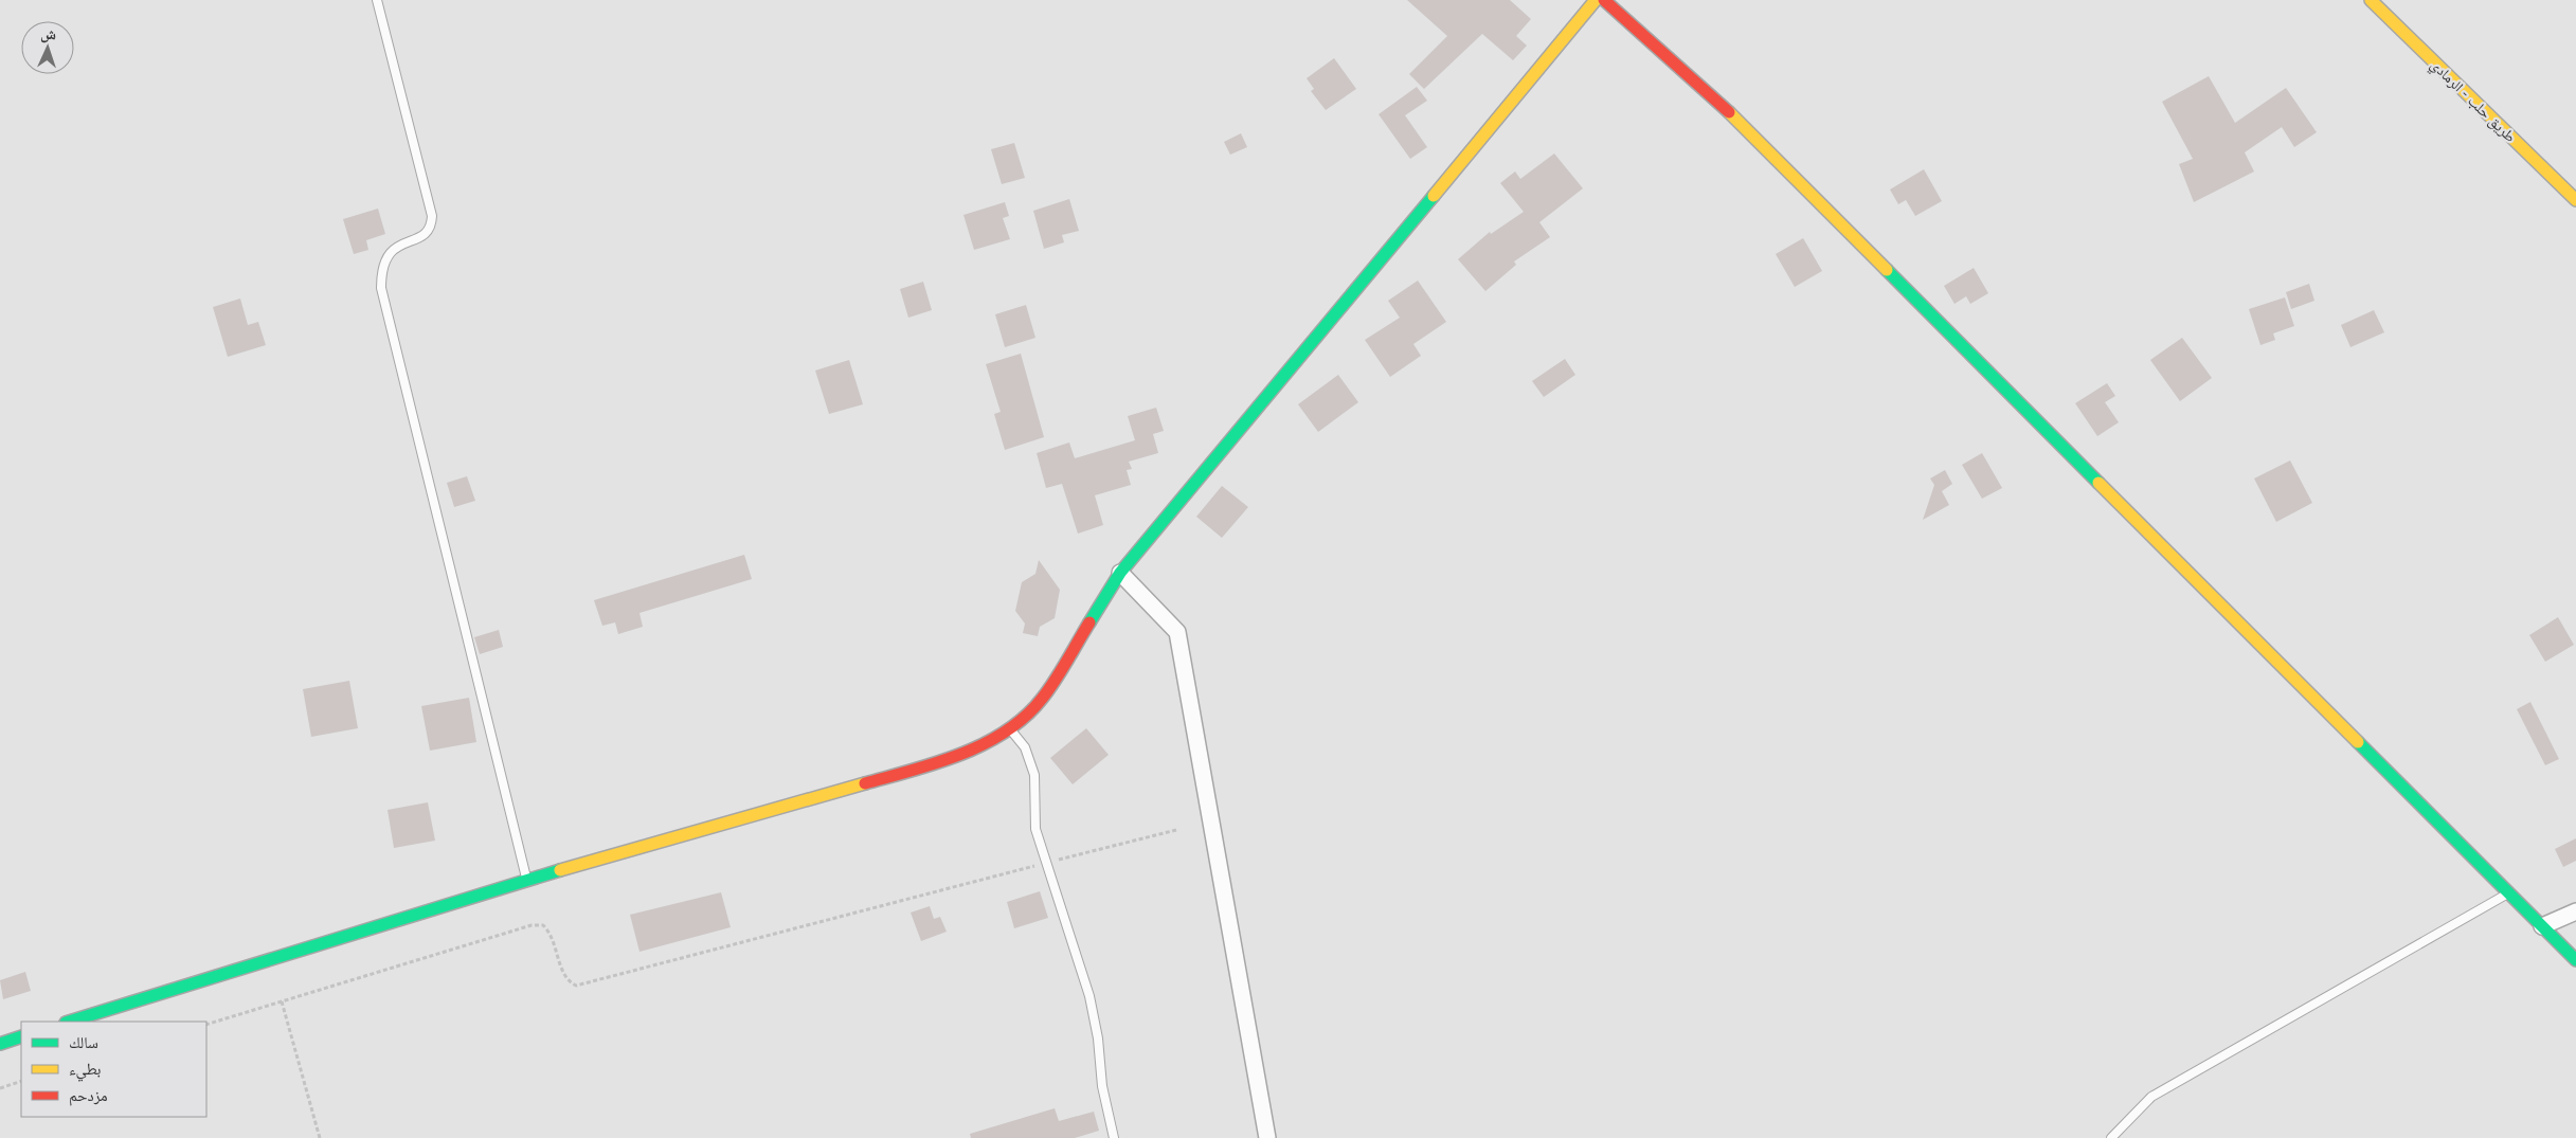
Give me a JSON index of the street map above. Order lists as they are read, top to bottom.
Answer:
{
  "streets": {
    "main road": ["طريق حلب - الرمادي"]
  },
  "legend": ["سالك", "بطيء", "مزدحم"],
  "north": "top"
}
